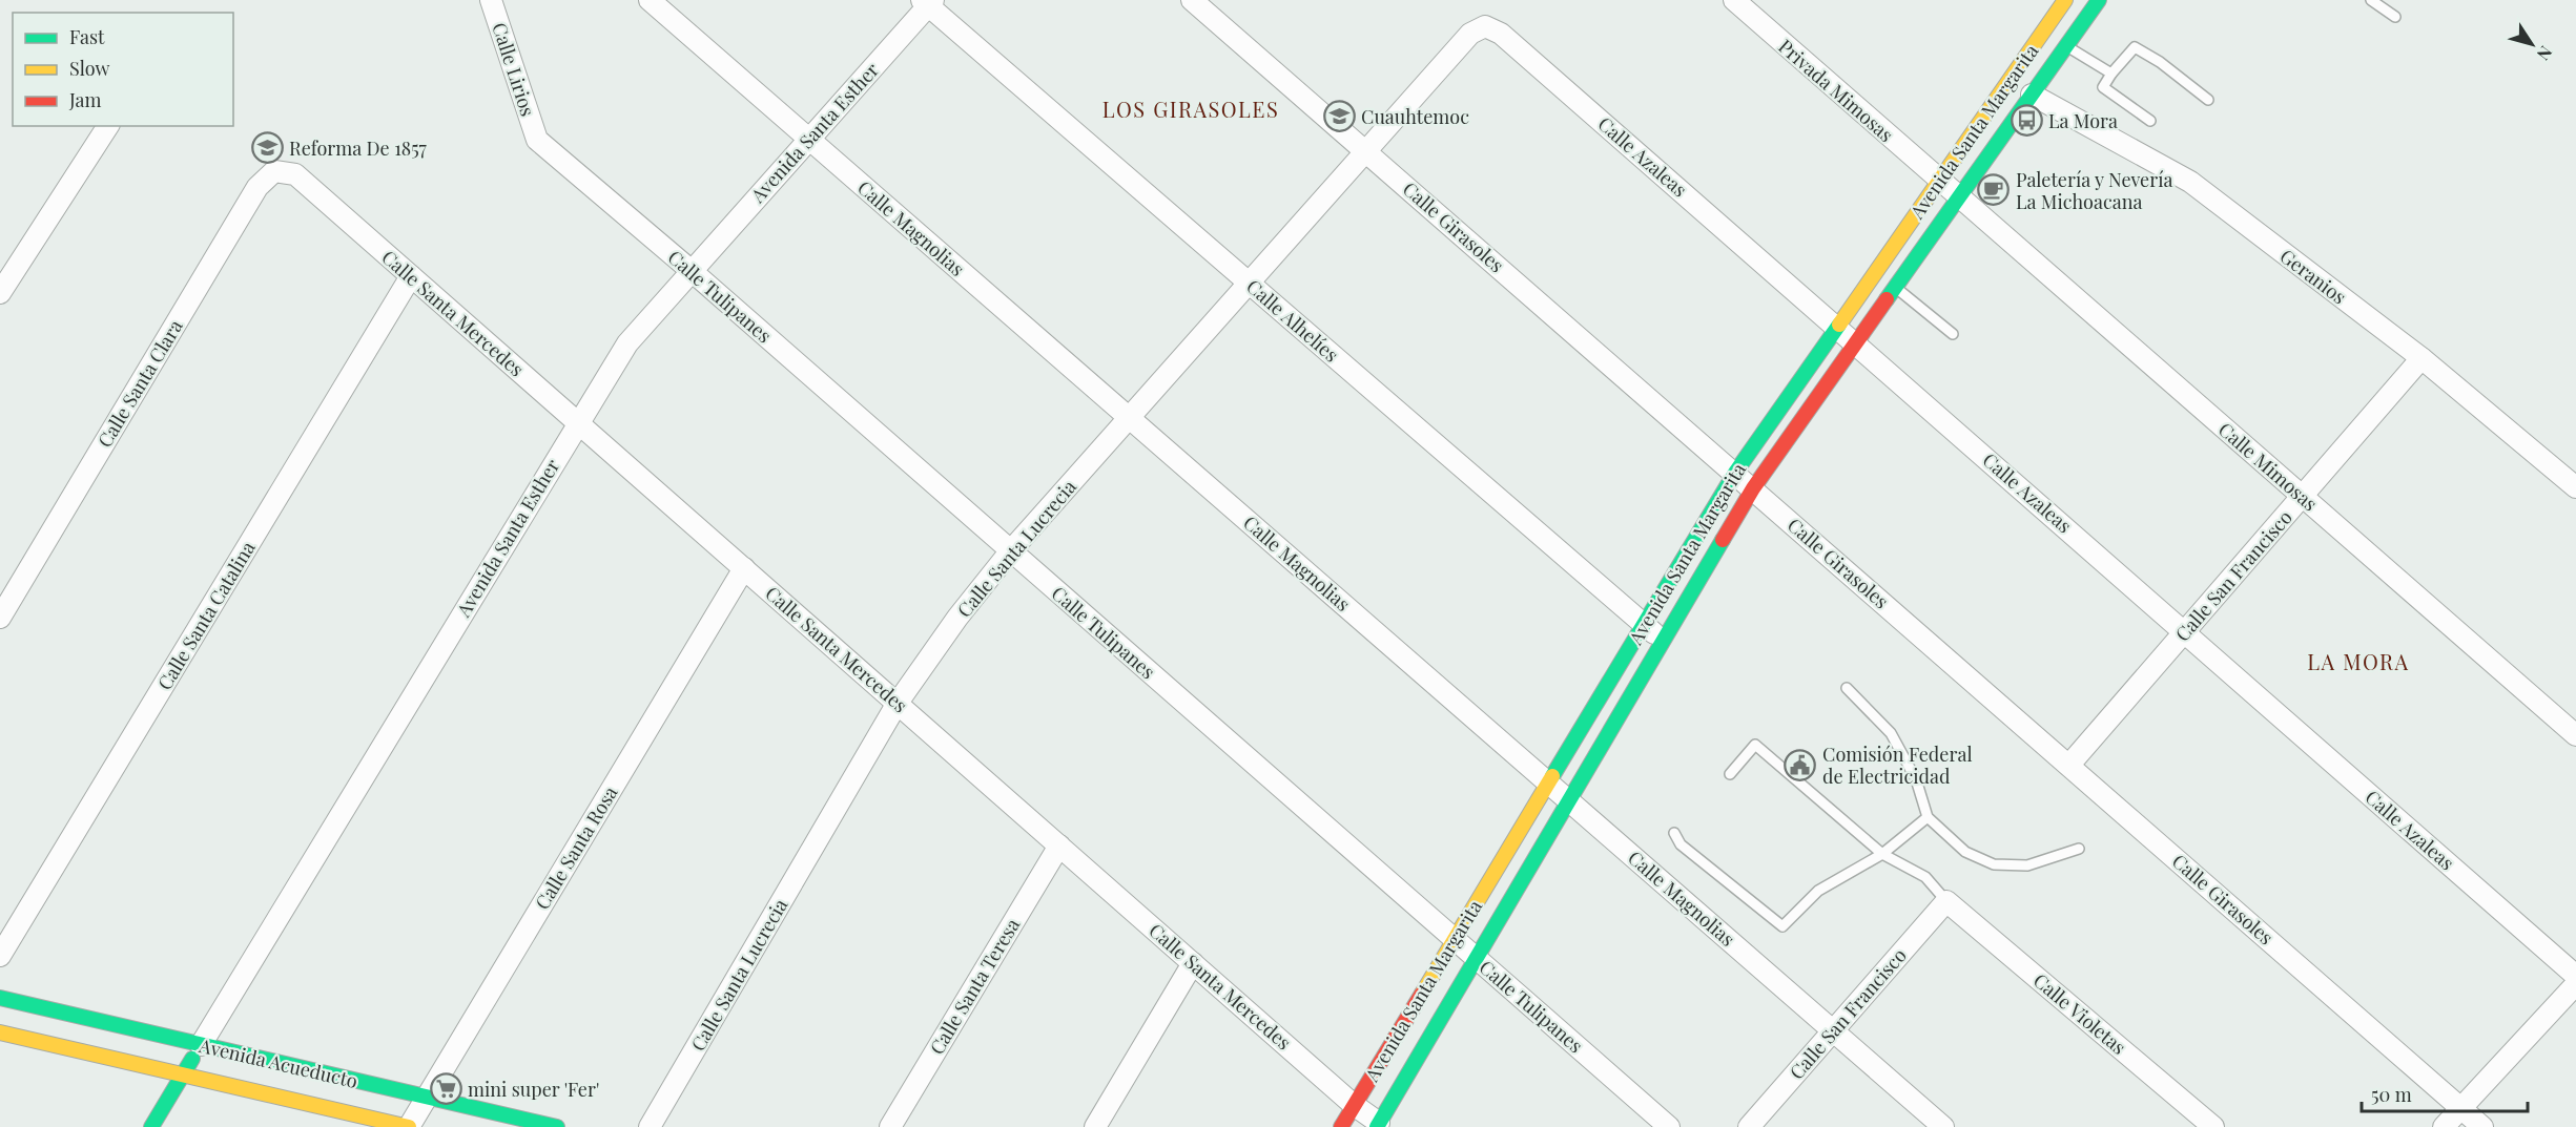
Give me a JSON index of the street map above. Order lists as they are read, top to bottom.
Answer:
{
  "streets": {
    "main road": ["Avenida Santa Margarita", "Avenida Santa Esther", "Avenida Acueducto"],
    "street": [
      "Calle Lirios",
      "Privada Mimosas",
      "Calle Azaleas",
      "Calle Girasoles",
      "Calle Magnolias",
      "Geranios",
      "Calle Tulipanes",
      "Calle Santa Mercedes",
      "Calle Alhelíes",
      "Calle Santa Clara",
      "Calle Mimosas",
      "Calle Santa Lucrecia",
      "Calle San Francisco",
      "Calle Santa Catalina",
      "Calle Santa Rosa",
      "Calle Santa Teresa",
      "Calle Violetas"
    ]
  },
  "crossings": [
    ["Calle Lirios", "Calle Tulipanes"],
    ["Privada Mimosas", "Avenida Santa Margarita"],
    ["Privada Mimosas", "Calle Mimosas"],
    ["Avenida Santa Margarita", "Calle Azaleas"],
    ["Avenida Santa Margarita", "Calle Girasoles"],
    ["Avenida Santa Margarita", "Calle Magnolias"],
    ["Avenida Santa Margarita", "Geranios"],
    ["Avenida Santa Margarita", "Calle Tulipanes"],
    ["Avenida Santa Margarita", "Calle Santa Mercedes"],
    ["Avenida Santa Margarita", "Calle Alhelíes"],
    ["Avenida Santa Margarita", "Calle Mimosas"],
    ["Avenida Santa Esther", "Calle Magnolias"],
    ["Avenida Santa Esther", "Calle Tulipanes"],
    ["Avenida Santa Esther", "Calle Santa Mercedes"],
    ["Avenida Santa Esther", "Calle Alhelíes"],
    ["Avenida Santa Esther", "Avenida Acueducto"],
    ["Calle Azaleas", "Calle Santa Lucrecia"],
    ["Calle Azaleas", "Calle San Francisco"],
    ["Calle Girasoles", "Calle Santa Lucrecia"],
    ["Calle Girasoles", "Calle San Francisco"],
    ["Calle Magnolias", "Calle Santa Lucrecia"],
    ["Calle Magnolias", "Calle San Francisco"],
    ["Geranios", "Calle San Francisco"],
    ["Calle Tulipanes", "Calle Santa Lucrecia"],
    ["Calle Santa Mercedes", "Calle Santa Clara"],
    ["Calle Santa Mercedes", "Calle Santa Lucrecia"],
    ["Calle Santa Mercedes", "Calle Santa Catalina"],
    ["Calle Santa Mercedes", "Calle Santa Rosa"],
    ["Calle Santa Mercedes", "Calle Santa Teresa"],
    ["Calle Alhelíes", "Calle Santa Lucrecia"],
    ["Calle Mimosas", "Calle San Francisco"],
    ["Calle San Francisco", "Calle Violetas"],
    ["Calle Santa Rosa", "Avenida Acueducto"]
  ],
  "districts": ["LOS GIRASOLES", "LA MORA"],
  "places": {
    "school or university": ["Cuauhtemoc", "Reforma De 1857"],
    "bus stop": ["La Mora"],
    "cafe": ["Paletería y Nevería La Michoacana"],
    "public building": ["Comisión Federal de Electricidad"],
    "supermarket": ["mini super 'Fer'"]
  },
  "legend": ["Fast", "Slow", "Jam"],
  "scale_bar": "50 m",
  "north": "bottom right"
}
